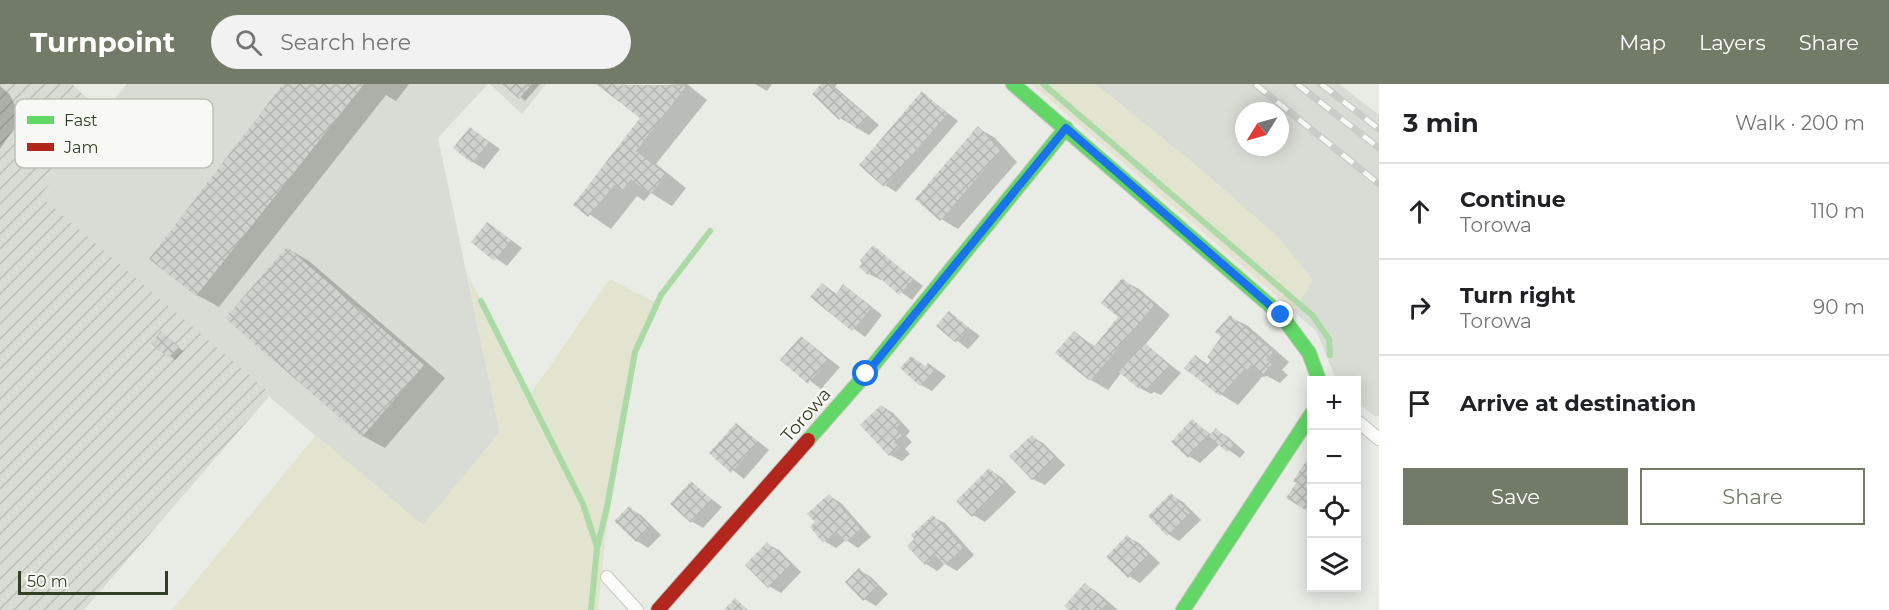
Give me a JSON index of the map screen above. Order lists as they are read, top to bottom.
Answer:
{
  "streets": {
    "street": ["Torowa"]
  },
  "legend": ["Fast", "Jam"],
  "scale_bar": "50 m",
  "north": "bottom left",
  "page": {
    "header": "Turnpoint",
    "search": "Search here",
    "nav": ["Map", "Layers", "Share"],
    "heading": ["3 min", "Walk · 200 m"],
    "list": [
      ["Continue", "Torowa", "110 m"],
      ["Turn right", "Torowa", "90 m"],
      "Arrive at destination"
    ],
    "map_buttons": ["+", "−"],
    "buttons": ["Save", "Share"],
    "scale": "50 m"
  }
}
